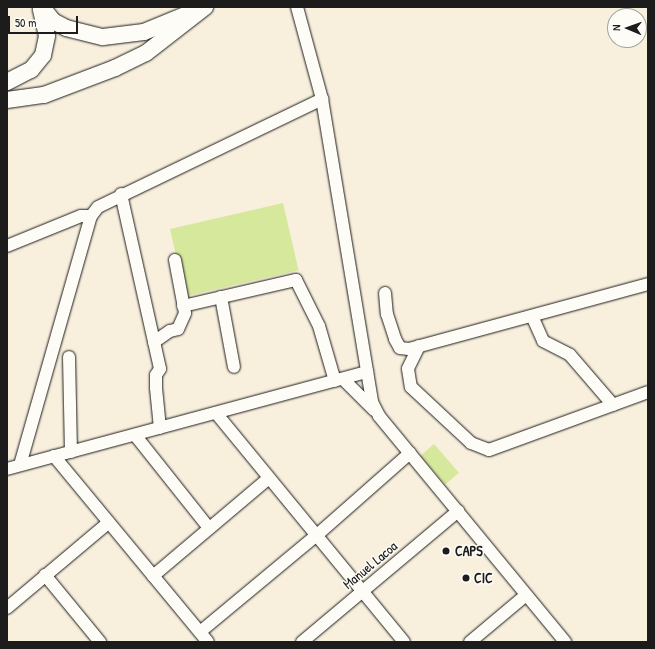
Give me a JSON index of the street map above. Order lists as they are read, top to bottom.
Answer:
{
  "streets": {
    "street": ["Manuel Lacoa"]
  },
  "places": ["CAPS", "CIC"],
  "scale_bar": "50 m",
  "north": "left"
}
